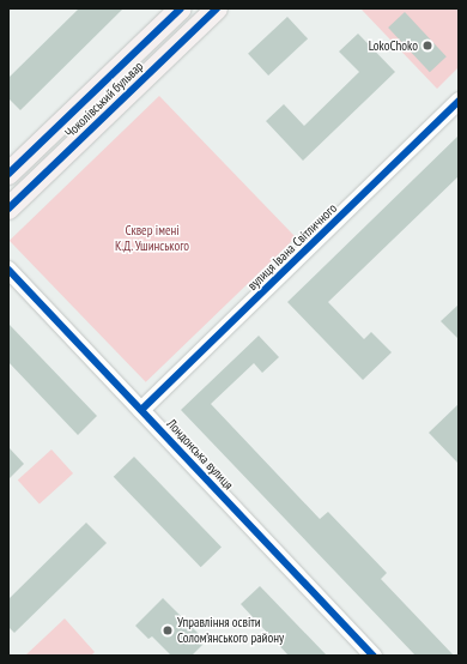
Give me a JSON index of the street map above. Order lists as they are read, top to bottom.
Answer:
{
  "streets": {
    "main road": ["Чоколівський бульвар"],
    "street": ["вулиця Івана Світличного", "Лондонська вулиця"]
  },
  "crossings": [
    ["вулиця Івана Світличного", "Лондонська вулиця"]
  ],
  "parks": ["Сквер імені К.Д. Ушинського"],
  "places": ["LokoChoko", "Управління освіти Солом’янського району"]
}
